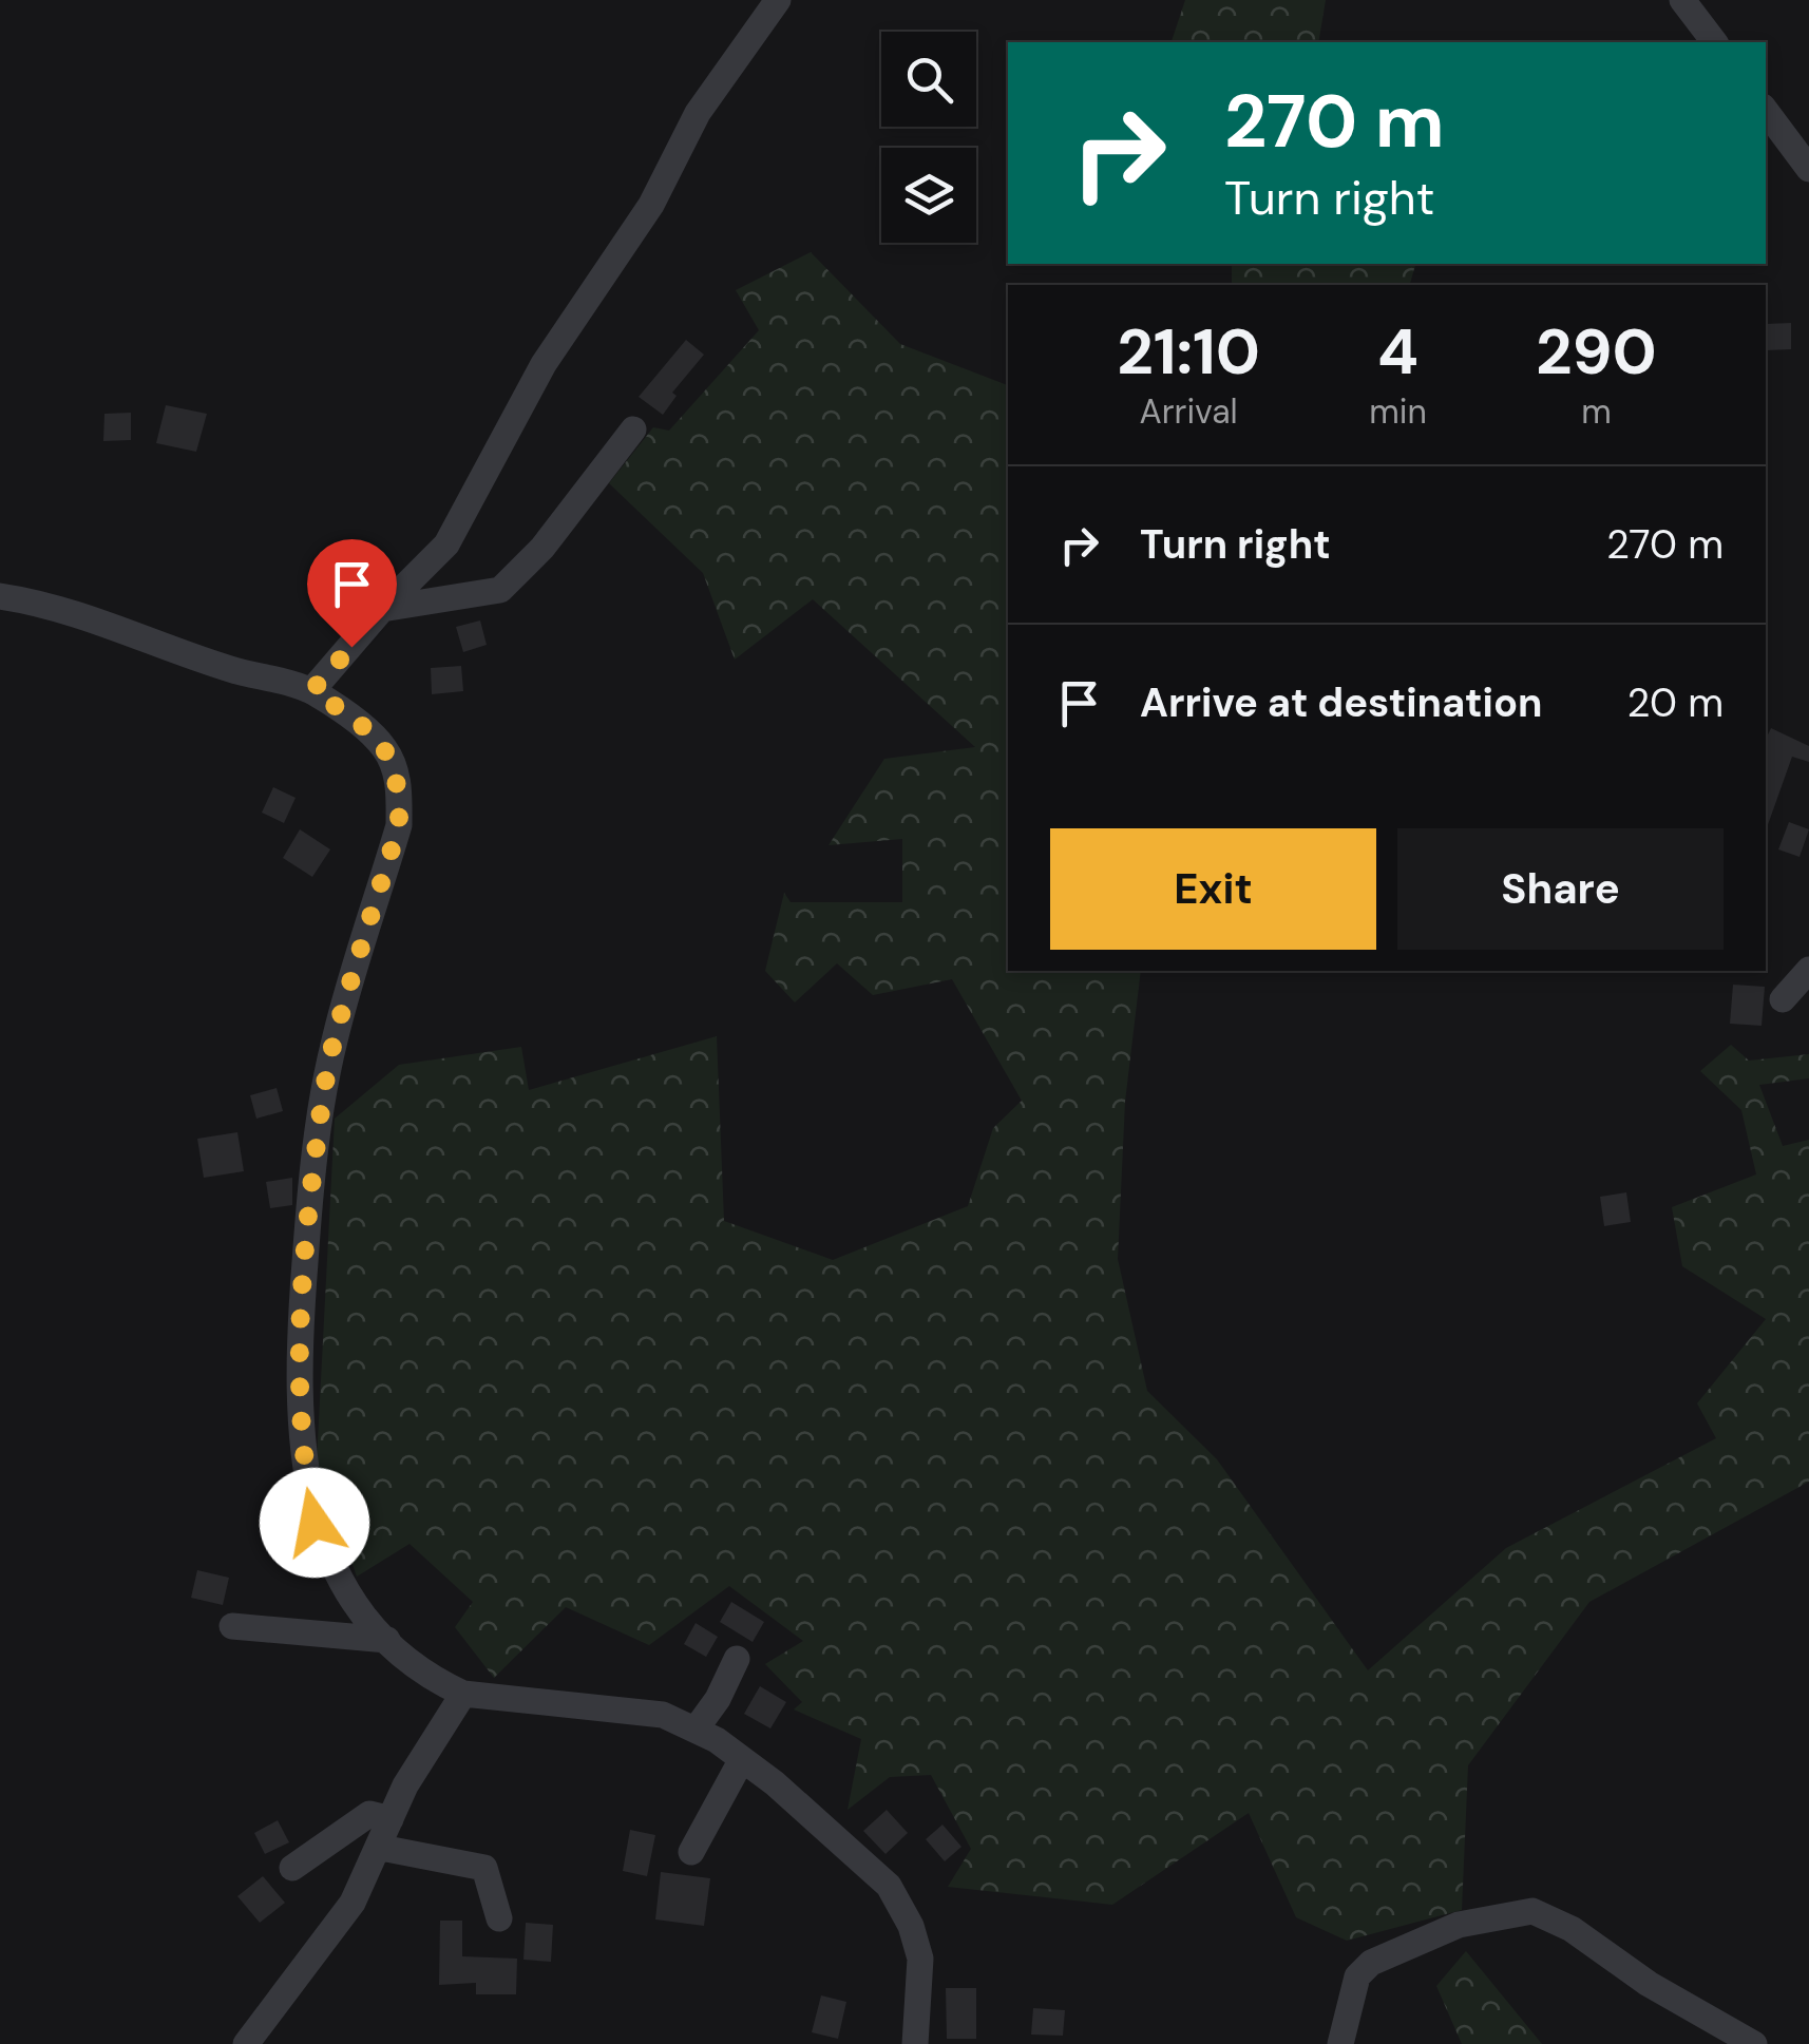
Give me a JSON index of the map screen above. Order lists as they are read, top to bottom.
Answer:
{
  "page": {
    "turn": ["270 m", "Turn right"],
    "eta": [
      "21:10",
      "Arrival",
      "4",
      "min",
      "290",
      "m"
    ],
    "list": [
      {
        "name": "Turn right",
        "value": "270 m"
      },
      {
        "name": "Arrive at destination",
        "value": "20 m"
      }
    ],
    "buttons": ["Exit", "Share"]
  }
}
